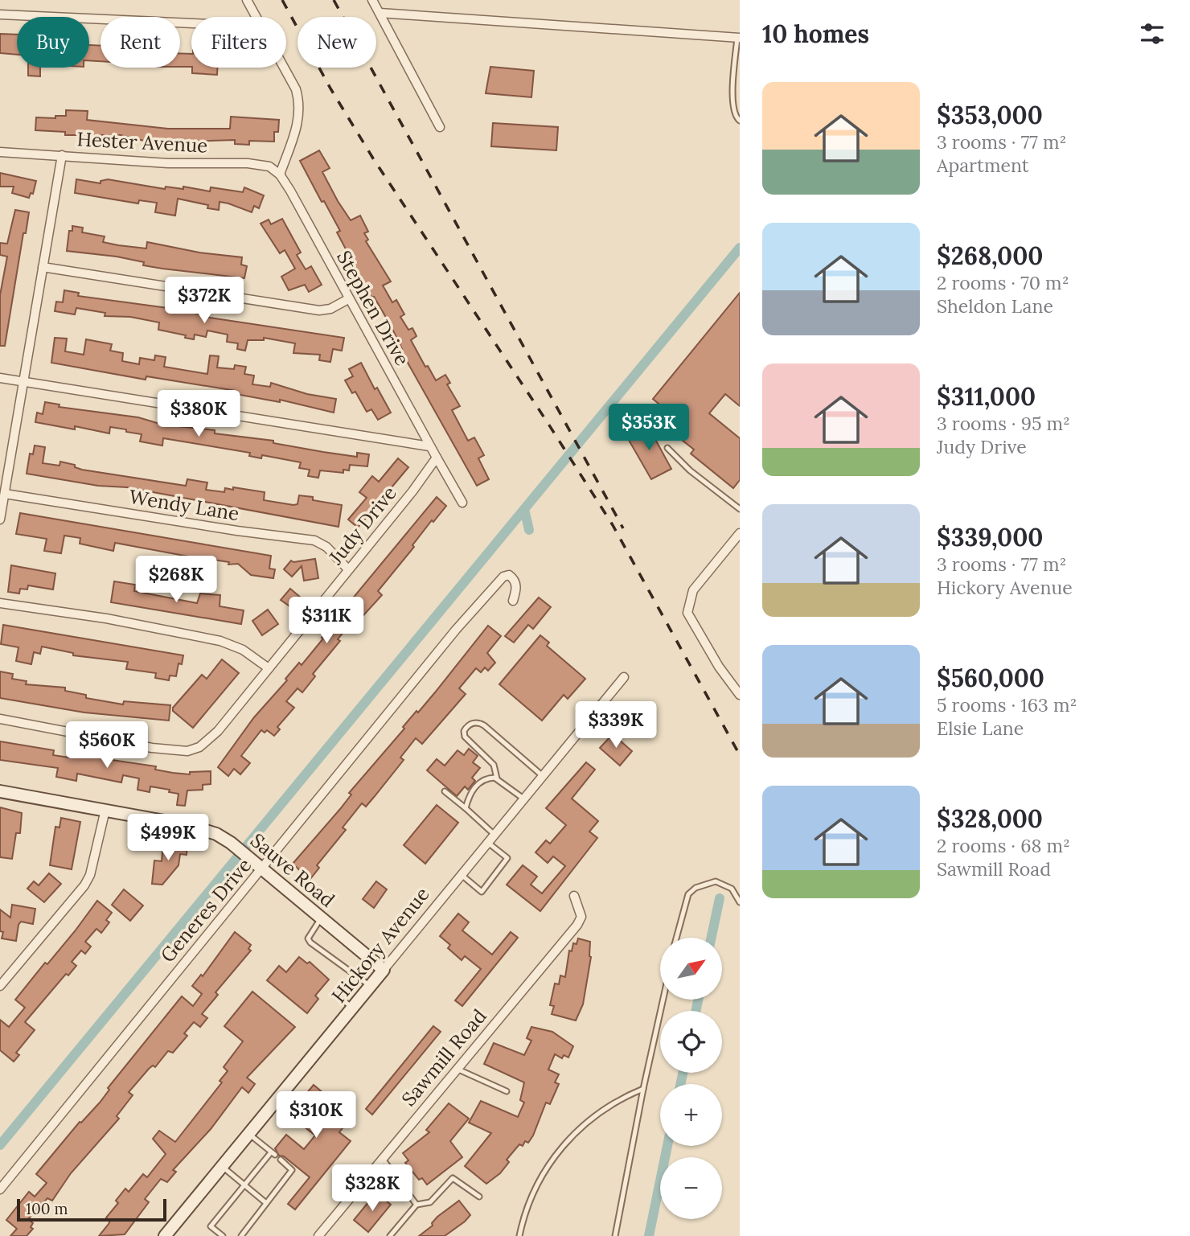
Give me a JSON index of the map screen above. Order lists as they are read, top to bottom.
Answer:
{
  "streets": {
    "street": [
      "Hester Avenue",
      "Stephen Drive",
      "Wendy Lane",
      "Judy Drive",
      "Sauve Road",
      "Generes Drive",
      "Hickory Avenue",
      "Sawmill Road"
    ]
  },
  "crossings": [
    ["Hester Avenue", "Stephen Drive"],
    ["Stephen Drive", "Judy Drive"],
    ["Wendy Lane", "Judy Drive"],
    ["Sauve Road", "Generes Drive"],
    ["Sauve Road", "Hickory Avenue"]
  ],
  "scale_bar": "100 m",
  "north": "top right",
  "page": {
    "heading": "10 homes",
    "chip": [
      "Buy",
      "Rent",
      "Filters",
      "New"
    ],
    "list": [
      {
        "name": "$353,000",
        "note": "3 rooms · 77 m² · Apartment"
      },
      {
        "name": "$268,000",
        "note": "2 rooms · 70 m² · Sheldon Lane"
      },
      {
        "name": "$311,000",
        "note": "3 rooms · 95 m² · Judy Drive"
      },
      {
        "name": "$339,000",
        "note": "3 rooms · 77 m² · Hickory Avenue"
      },
      {
        "name": "$560,000",
        "note": "5 rooms · 163 m² · Elsie Lane"
      },
      {
        "name": "$328,000",
        "note": "2 rooms · 68 m² · Sawmill Road"
      }
    ],
    "price": [
      "$372K",
      "$380K",
      "$353K",
      "$268K",
      "$311K",
      "$339K",
      "$560K",
      "$499K",
      "$310K",
      "$328K"
    ],
    "map_buttons": ["+", "−"],
    "scale": "100 m"
  }
}
